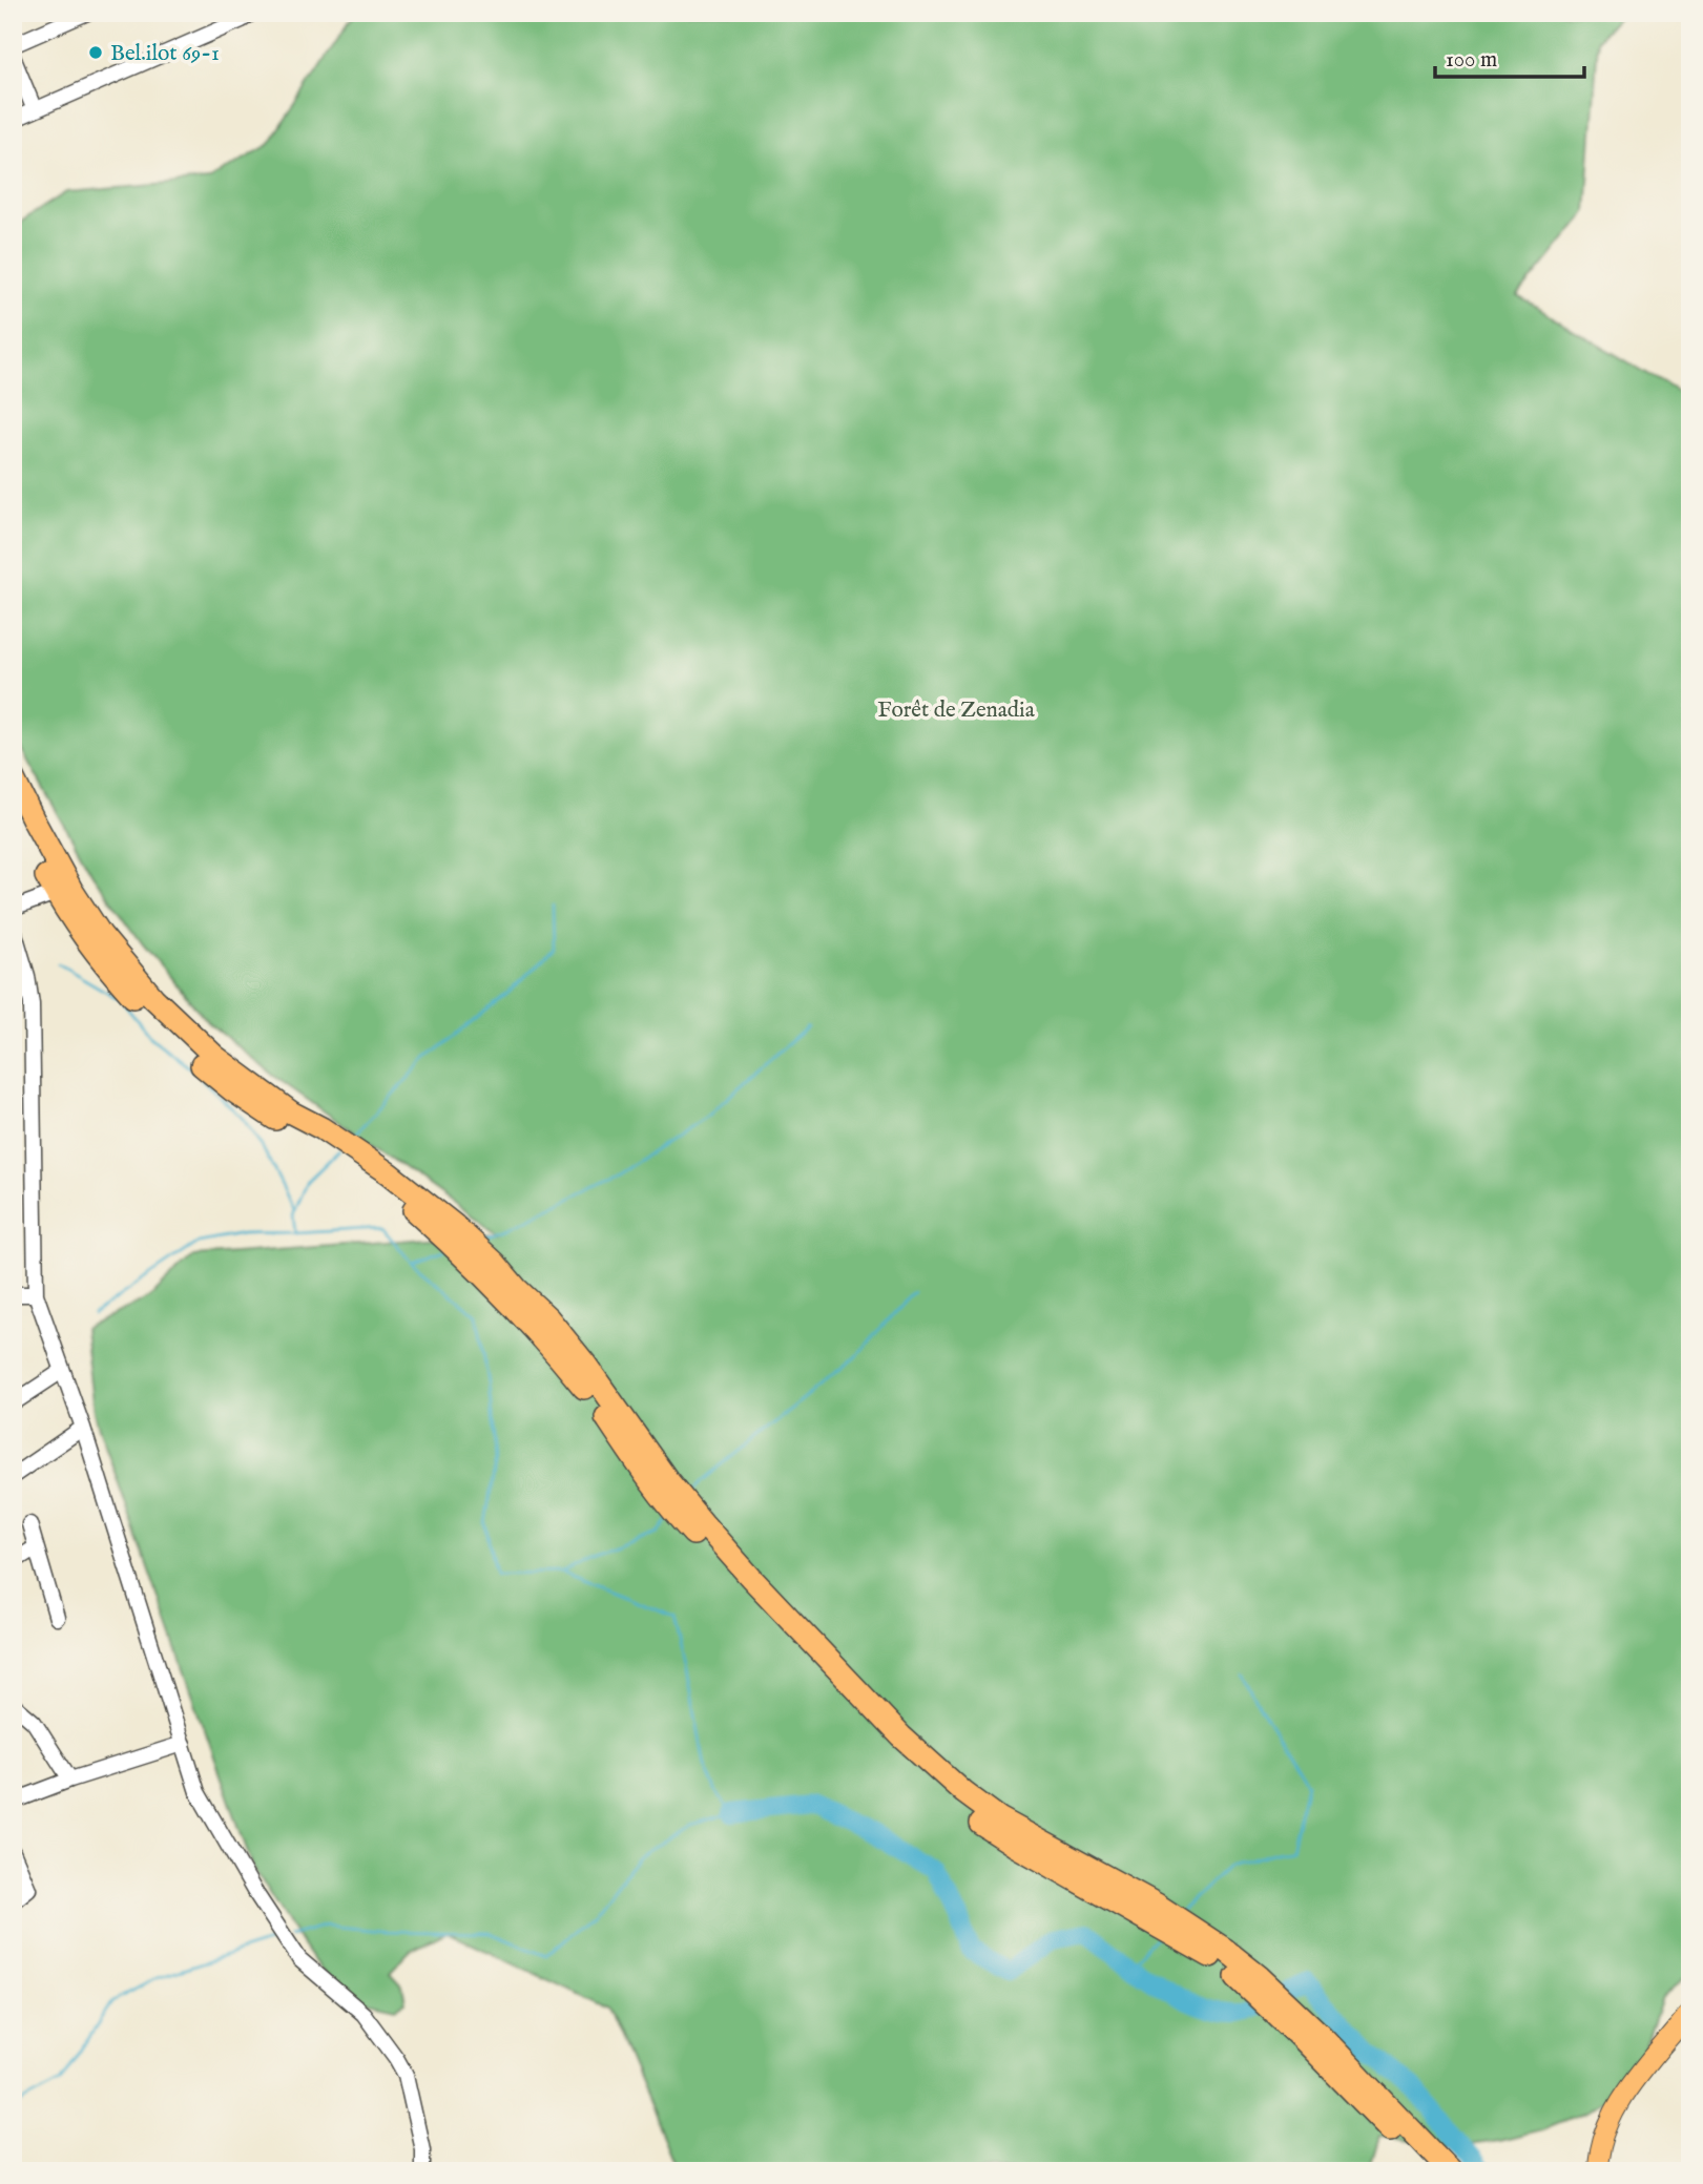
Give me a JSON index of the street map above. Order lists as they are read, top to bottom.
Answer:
{
  "parks": ["Forêt de Zenadia"],
  "places": ["Bel.ilot 69-1"],
  "scale_bar": "100 m"
}
